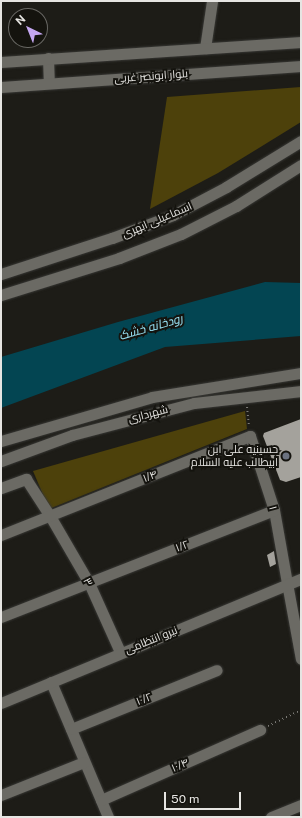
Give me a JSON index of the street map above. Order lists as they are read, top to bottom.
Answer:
{
  "streets": {
    "street": [
      "بلوار ابونصر غربی",
      "اسماعیلی ابهری",
      "شهرداری",
      "۱/۴",
      "۱",
      "۱/۲",
      "۳",
      "نیرو انتظامی",
      "۱۰/۲",
      "۱۰/۴"
    ]
  },
  "crossings": [
    ["۱/۴", "۱"],
    ["۱/۴", "۳"],
    ["۱", "۱/۲"],
    ["۱", "نیرو انتظامی"],
    ["۱/۲", "۳"],
    ["۳", "نیرو انتظامی"]
  ],
  "water": ["رودخانه خشک"],
  "places": ["حسینیه علی ابن ابیطالب علیه السلام"],
  "scale_bar": "50 m",
  "north": "top left"
}
